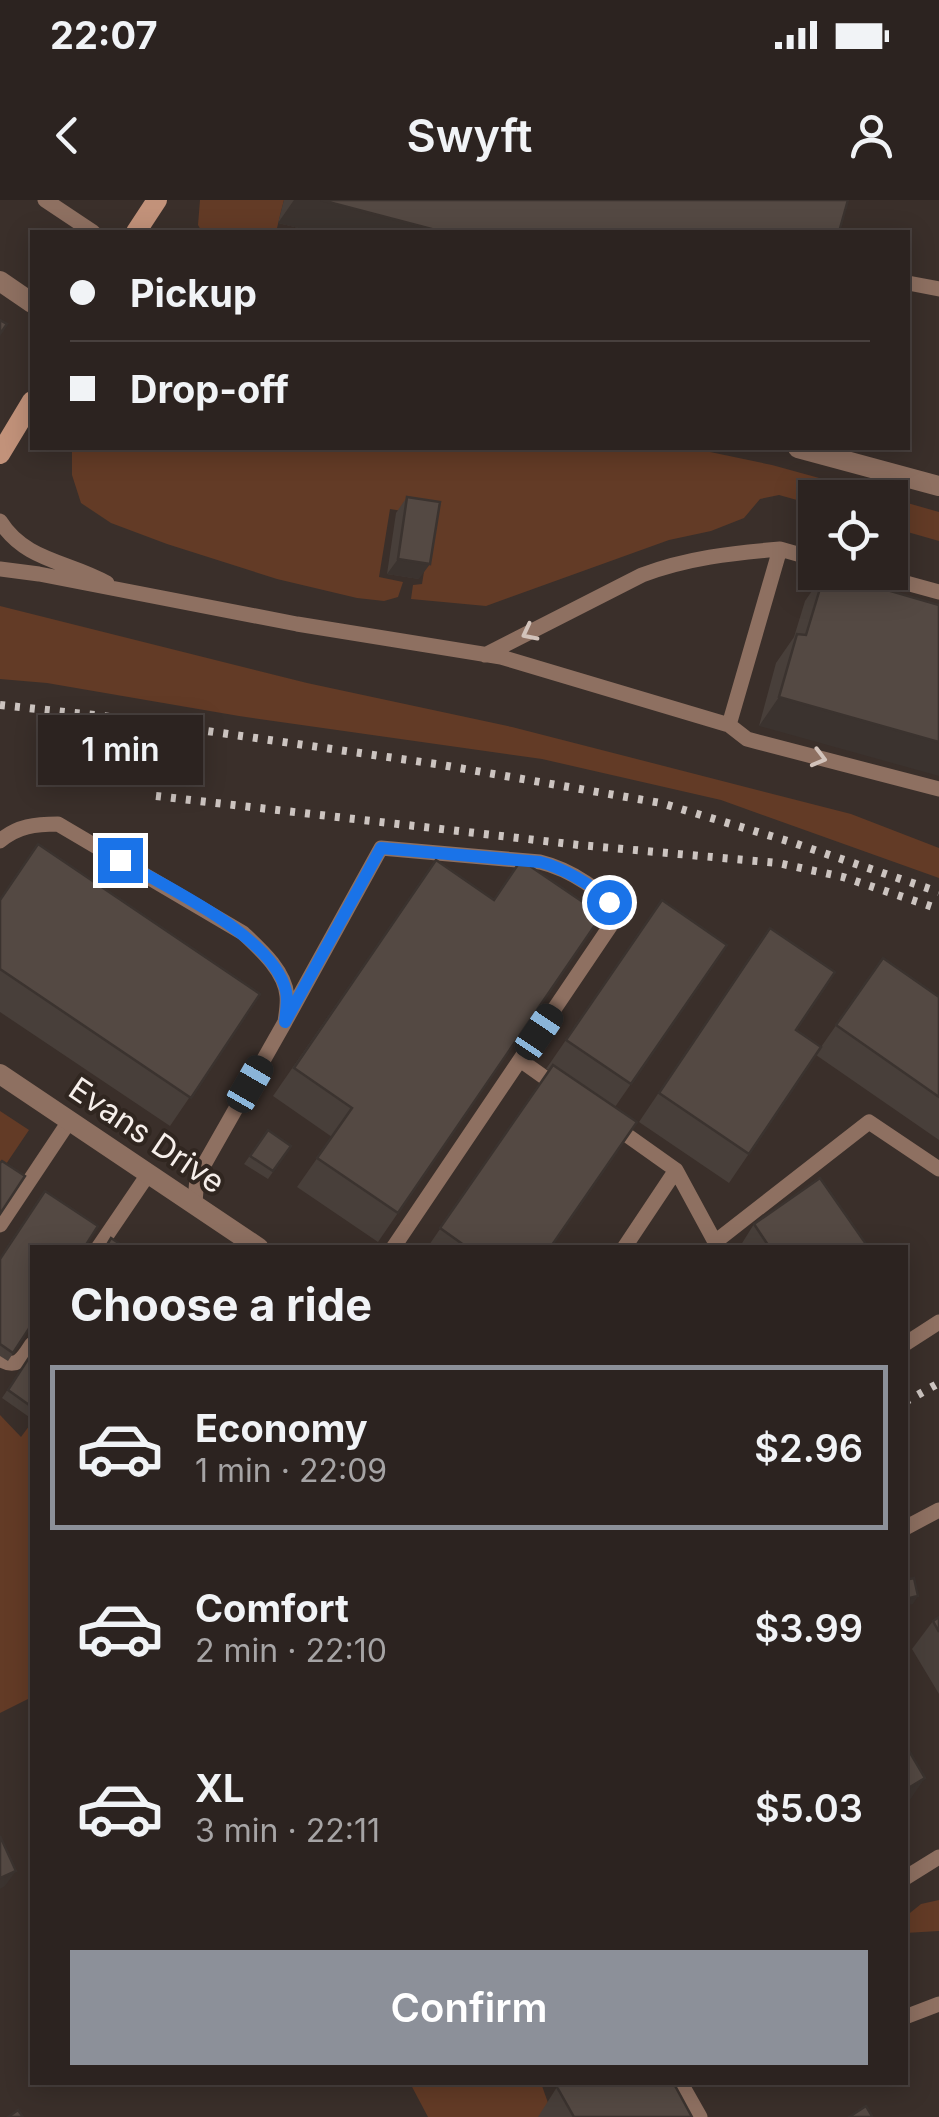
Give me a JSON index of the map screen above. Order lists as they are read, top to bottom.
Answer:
{
  "streets": {
    "street": ["Evans Drive"]
  },
  "page": {
    "status": "22:07",
    "header": "Swyft",
    "banner": ["Pickup", "Drop-off"],
    "bubble": "1 min",
    "heading": "Choose a ride",
    "list": [
      {
        "name": "Economy",
        "note": "1 min · 22:09",
        "value": "$2.96"
      },
      {
        "name": "Comfort",
        "note": "2 min · 22:10",
        "value": "$3.99"
      },
      {
        "name": "XL",
        "note": "3 min · 22:11",
        "value": "$5.03"
      }
    ],
    "buttons": "Confirm"
  }
}
